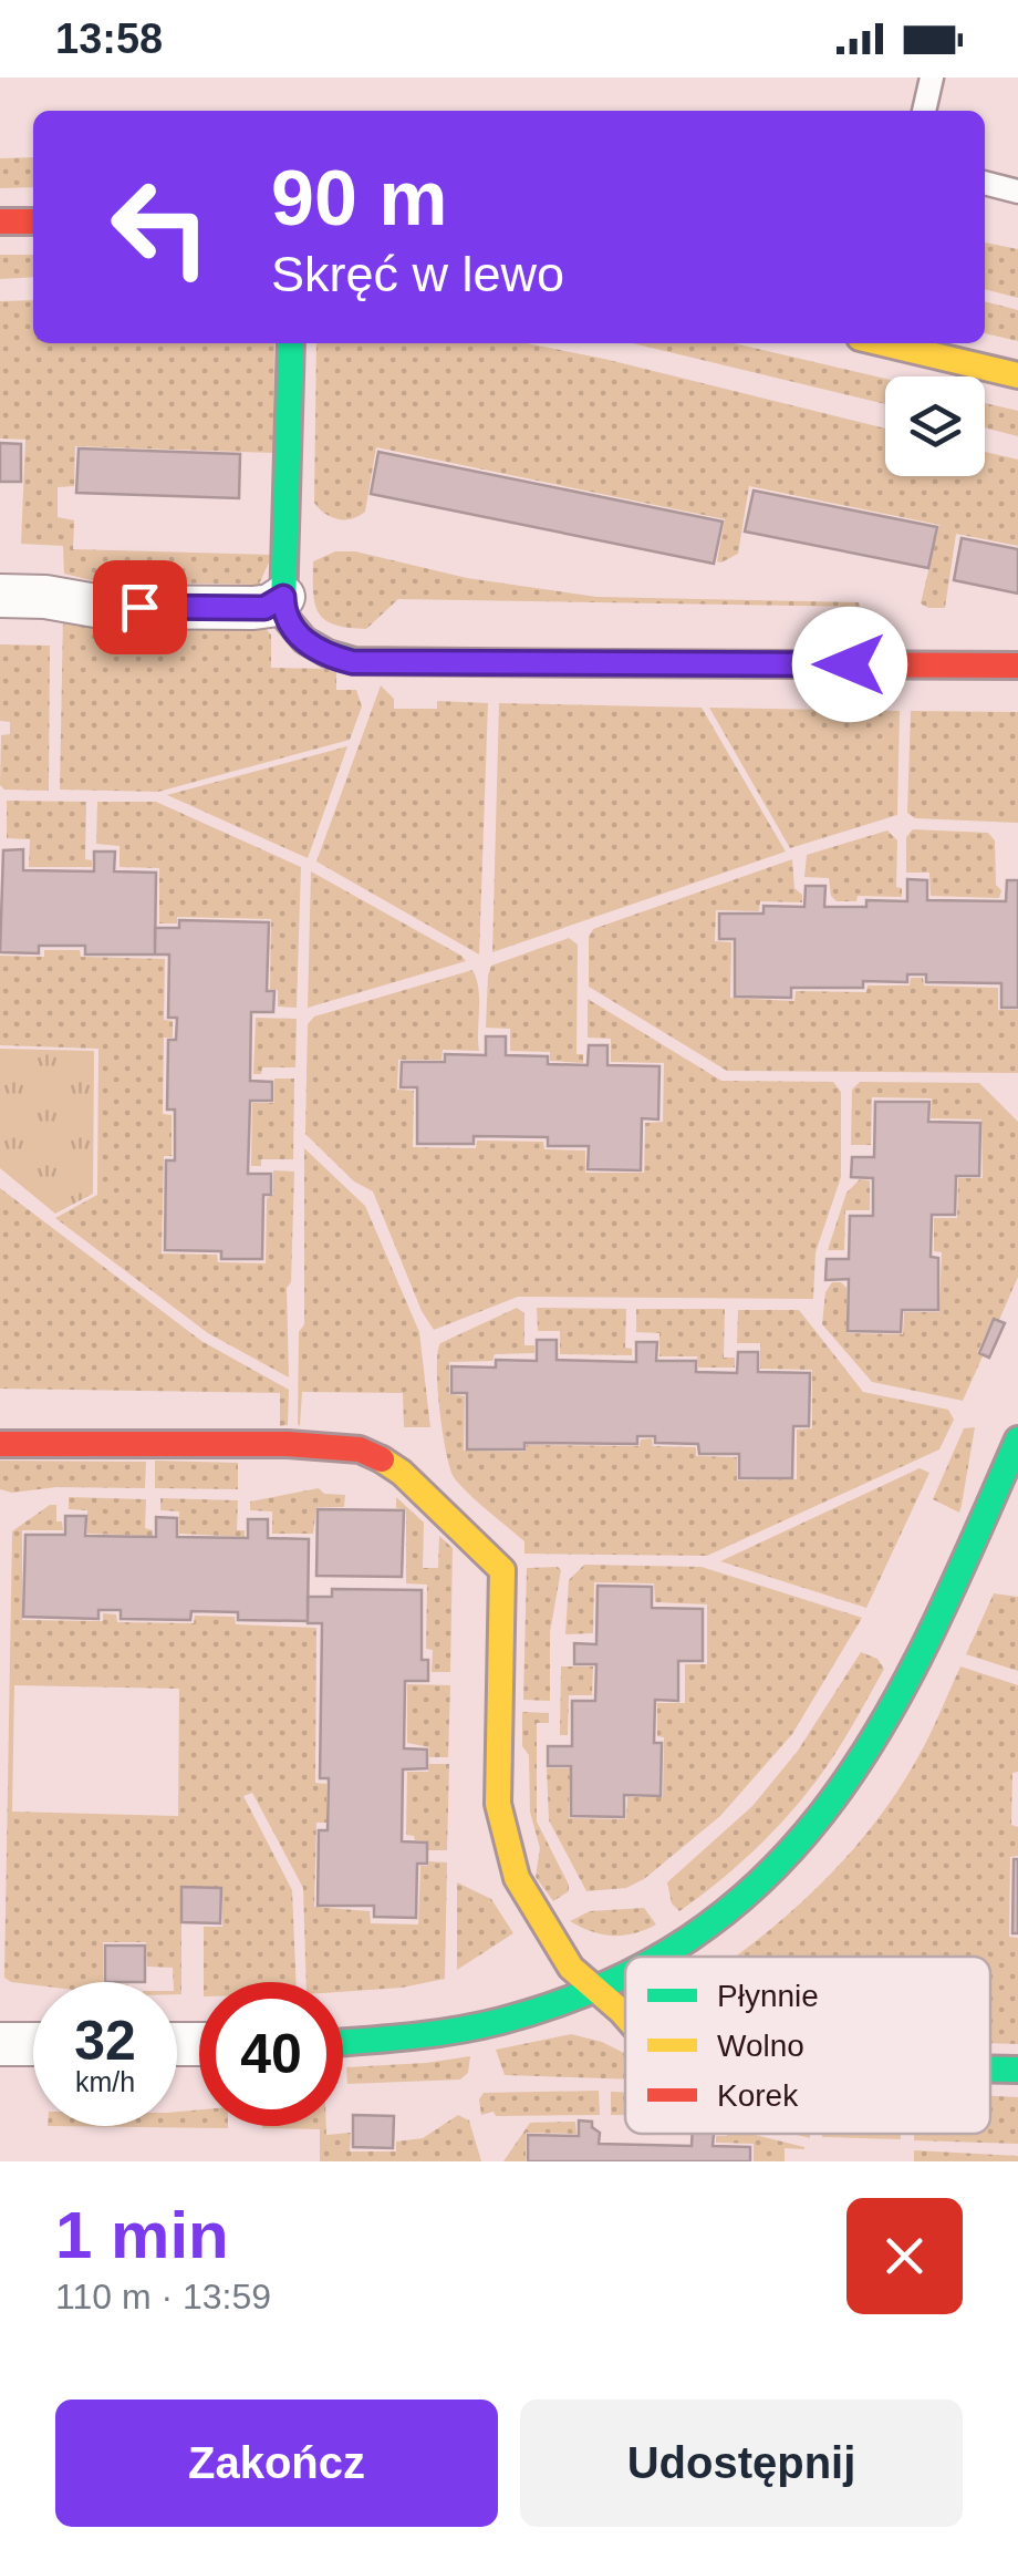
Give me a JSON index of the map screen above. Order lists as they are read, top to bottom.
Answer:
{
  "legend": ["Płynnie", "Wolno", "Korek"],
  "page": {
    "status": "13:58",
    "turn": ["90 m", "Skręć w lewo"],
    "speed": "32 km/h",
    "limit": "40",
    "heading": ["1 min", "110 m · 13:59"],
    "buttons": ["Zakończ", "Udostępnij"]
  }
}
